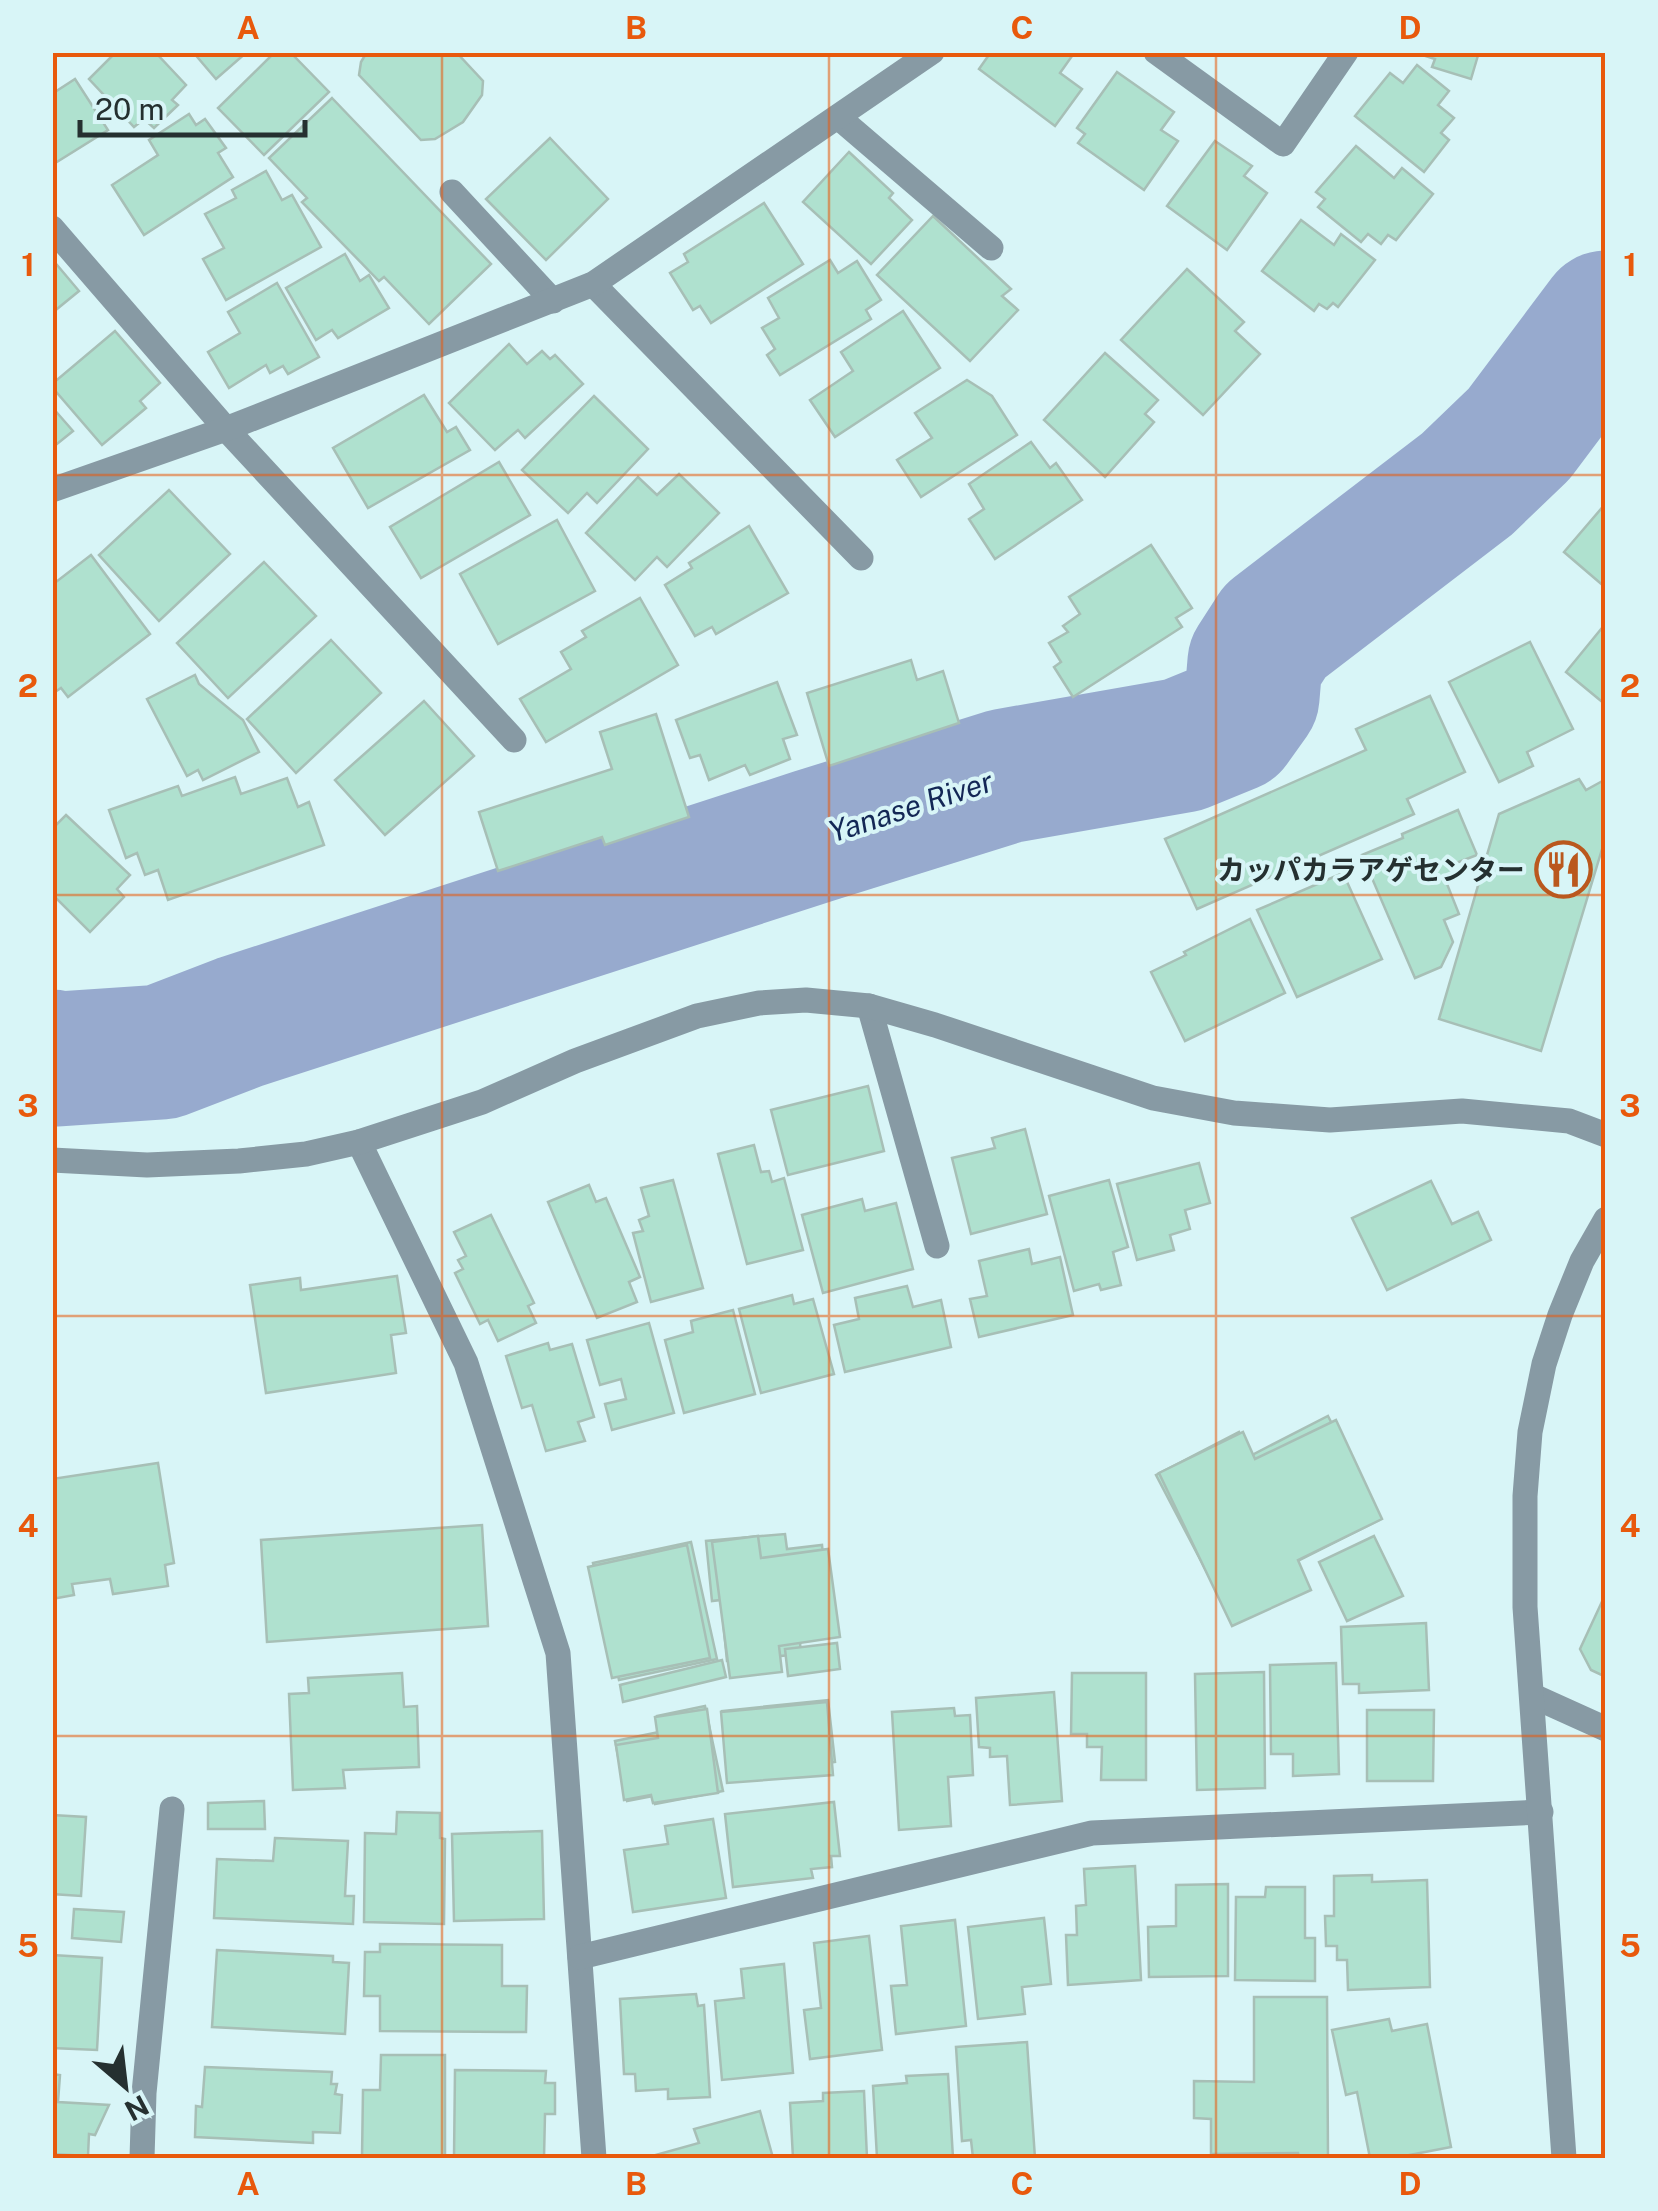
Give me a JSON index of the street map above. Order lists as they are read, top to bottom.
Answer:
{
  "water": ["Yanase River"],
  "places": {
    "restaurant": ["カッパカラアゲセンター"]
  },
  "scale_bar": "20 m",
  "north": "bottom right",
  "grid": {
    "columns": [
      "A",
      "B",
      "C",
      "D"
    ],
    "rows": [
      "1",
      "2",
      "3",
      "4",
      "5"
    ]
  }
}
